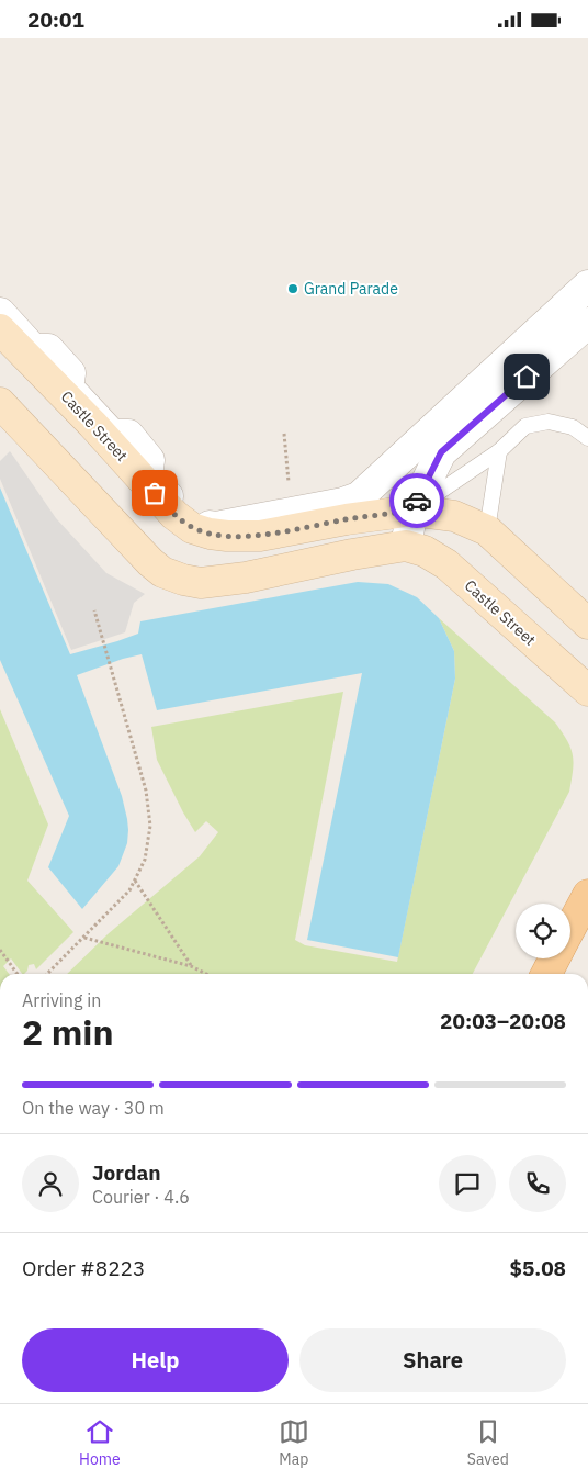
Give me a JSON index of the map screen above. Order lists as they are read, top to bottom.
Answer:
{
  "streets": {
    "main road": ["Castle Street"]
  },
  "places": ["Grand Parade"],
  "page": {
    "status": "20:01",
    "heading": ["2 min", "Arriving in", "20:03–20:08"],
    "panel": [
      "Jordan",
      "Courier · 4.6",
      "Order #8223",
      "$5.08"
    ],
    "bar": "On the way · 30 m",
    "buttons": ["Help", "Share"],
    "tabs": ["Home", "Map", "Saved"]
  }
}
